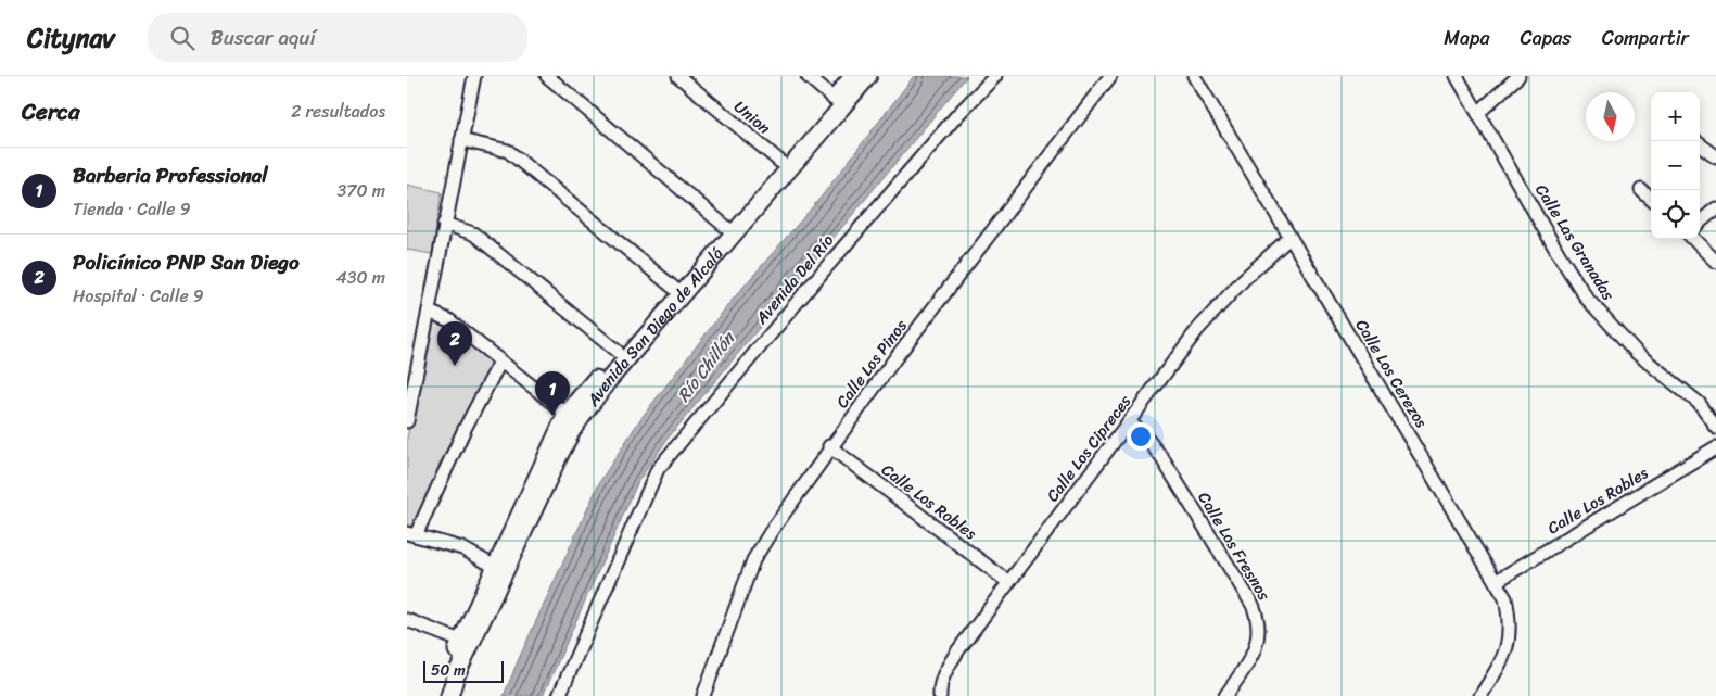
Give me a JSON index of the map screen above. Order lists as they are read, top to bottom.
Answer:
{
  "streets": {
    "main road": ["Avenida San Diego de Alcalá"],
    "street": [
      "Union",
      "Calle Las Granadas",
      "Avenida Del Río",
      "Calle Los Pinos",
      "Calle Los Cerezos",
      "Calle Los Cipreces",
      "Calle Los Robles",
      "Calle Los Fresnos"
    ]
  },
  "crossings": [
    ["Union", "Avenida San Diego de Alcalá"],
    ["Calle Los Pinos", "Calle Los Robles"],
    ["Calle Los Cerezos", "Calle Los Cipreces"],
    ["Calle Los Cerezos", "Calle Los Robles"],
    ["Calle Los Cipreces", "Calle Los Robles"],
    ["Calle Los Cipreces", "Calle Los Fresnos"]
  ],
  "water": ["Río Chillón"],
  "scale_bar": "50 m",
  "north": "bottom",
  "page": {
    "header": "Citynav",
    "search": "Buscar aquí",
    "nav": ["Mapa", "Capas", "Compartir"],
    "heading": ["Cerca", "2 resultados"],
    "map_buttons": ["+", "−"],
    "list": [
      {
        "mark": "1",
        "name": "Barberia Professional",
        "note": "Tienda · Calle 9",
        "value": "370 m"
      },
      {
        "mark": "2",
        "name": "Policínico PNP San Diego",
        "note": "Hospital · Calle 9",
        "value": "430 m"
      }
    ],
    "pins": ["2", "1"],
    "scale": "50 m"
  }
}
